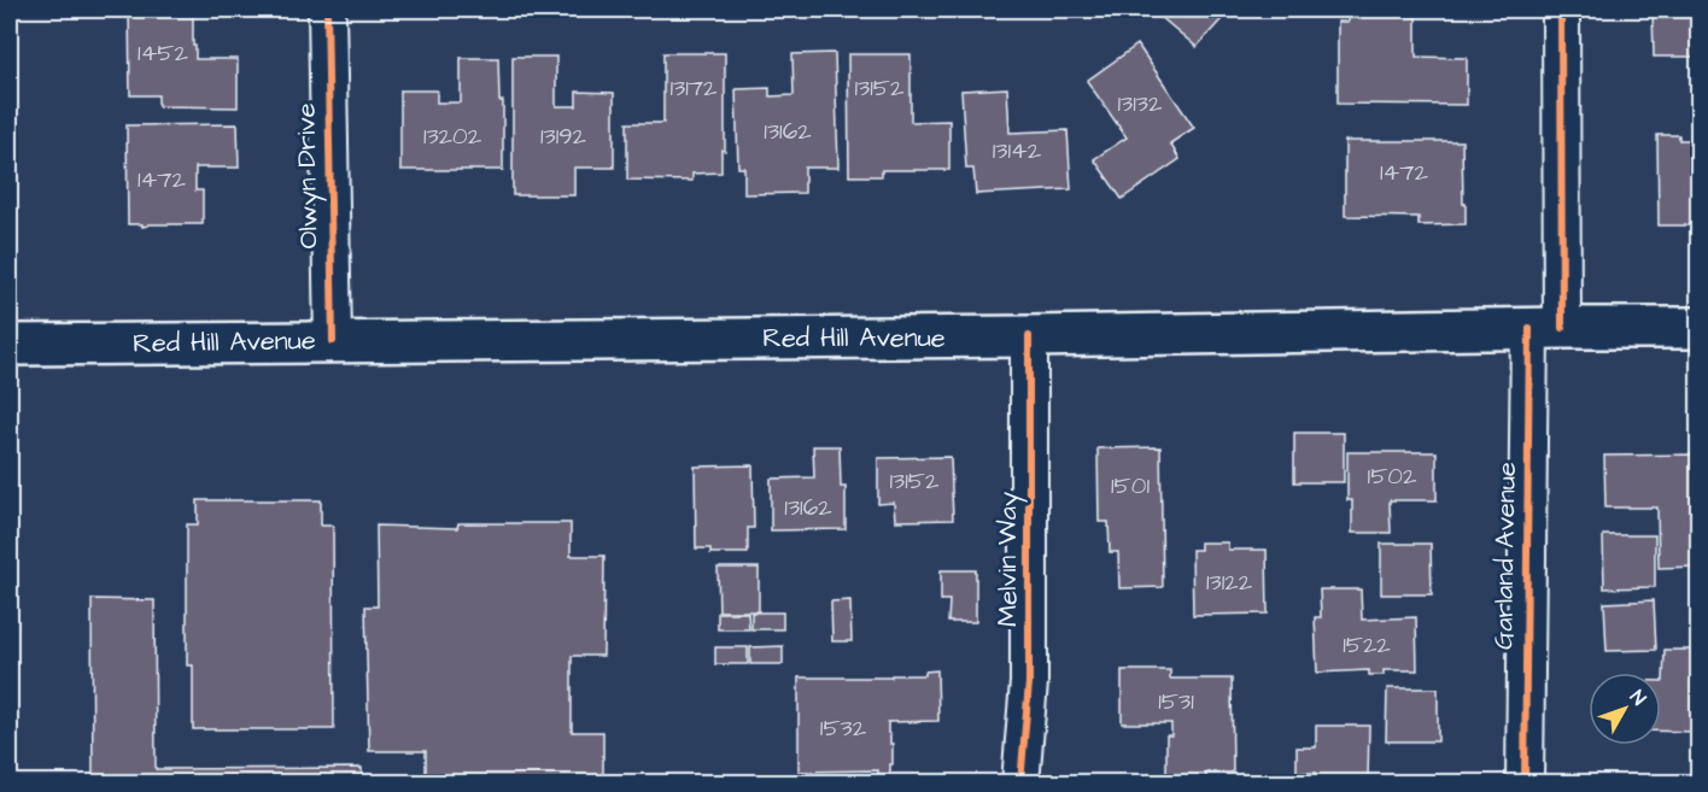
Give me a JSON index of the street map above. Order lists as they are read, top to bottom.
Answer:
{
  "streets": {
    "main road": ["Red Hill Avenue"],
    "street": ["Olwyn Drive", "Garland Avenue", "Melvin Way"]
  },
  "crossings": [
    ["Olwyn Drive", "Red Hill Avenue"],
    ["Red Hill Avenue", "Garland Avenue"],
    ["Red Hill Avenue", "Melvin Way"]
  ],
  "house_numbers": [
    "1452",
    "13172",
    "13152",
    "13132",
    "13162",
    "13202",
    "13192",
    "13142",
    "1472",
    "1472",
    "1502",
    "13152",
    "1501",
    "13162",
    "13122",
    "1522",
    "1531",
    "1532"
  ],
  "north": "top right"
}
